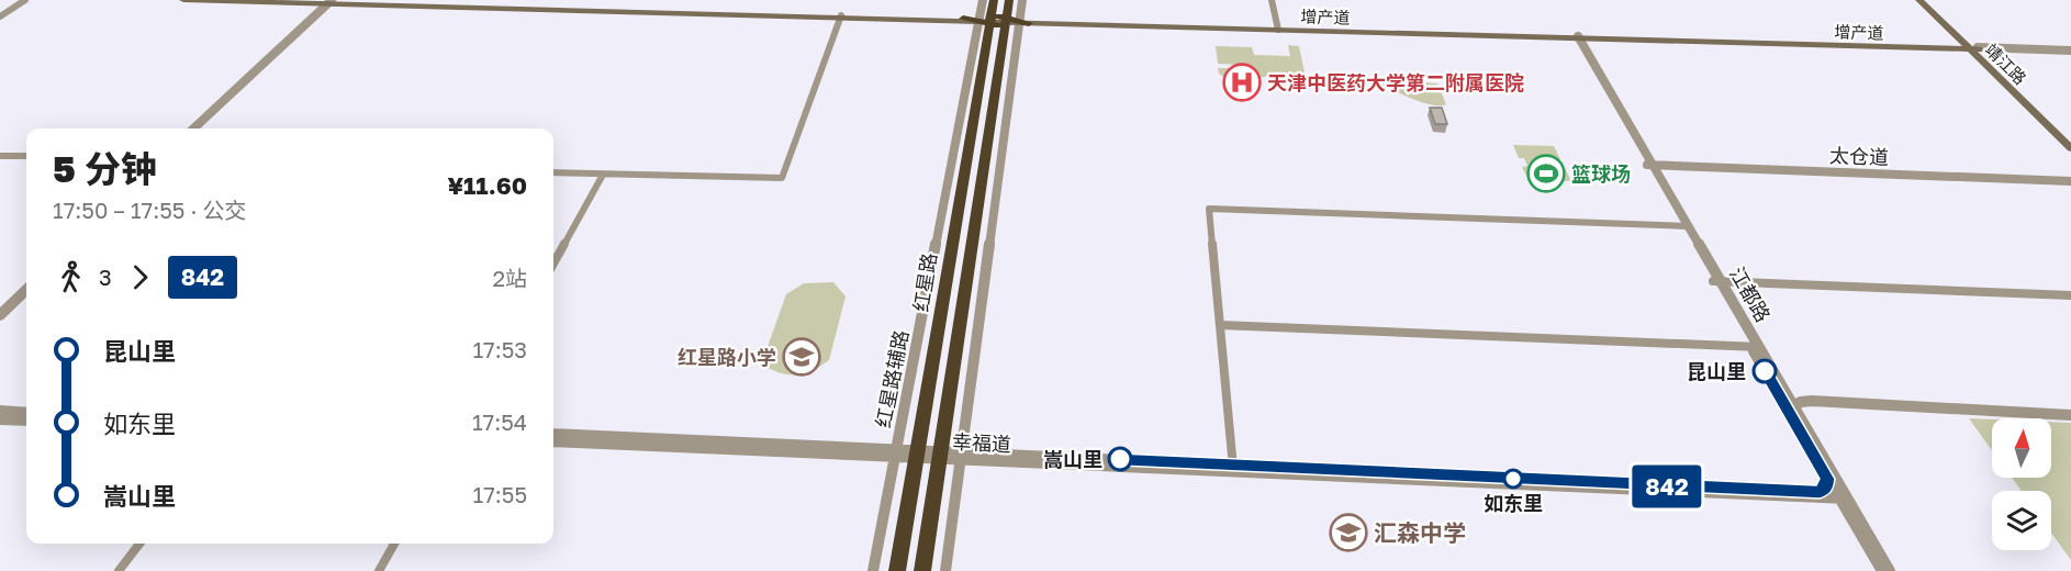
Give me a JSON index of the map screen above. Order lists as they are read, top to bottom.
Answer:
{
  "streets": {
    "highway": ["红星路"],
    "main road": ["增产道", "靖江路"],
    "street": [
      "太仓道",
      "江都路",
      "红星路辅路",
      "幸福道"
    ]
  },
  "crossings": [
    ["增产道", "靖江路"],
    ["增产道", "红星路"],
    ["增产道", "江都路"],
    ["增产道", "红星路辅路"],
    ["太仓道", "江都路"],
    ["红星路", "红星路辅路"],
    ["红星路", "幸福道"],
    ["江都路", "幸福道"],
    ["红星路辅路", "幸福道"]
  ],
  "places": {
    "hospital": ["天津中医药大学第二附属医院"],
    "sports": ["篮球场"],
    "school or university": ["红星路小学", "汇森中学"],
    "other": ["昆山里", "嵩山里", "如东里"]
  },
  "lines": ["bus line 842"],
  "north": "top",
  "page": {
    "on_map": "842",
    "heading": ["5 分钟", "17:50 – 17:55 · 公交", "¥11.60"],
    "legs": ["3", "842", "2站"],
    "list": [
      {
        "name": "昆山里",
        "value": "17:53"
      },
      {
        "name": "如东里",
        "value": "17:54"
      },
      {
        "name": "嵩山里",
        "value": "17:55"
      }
    ]
  }
}
